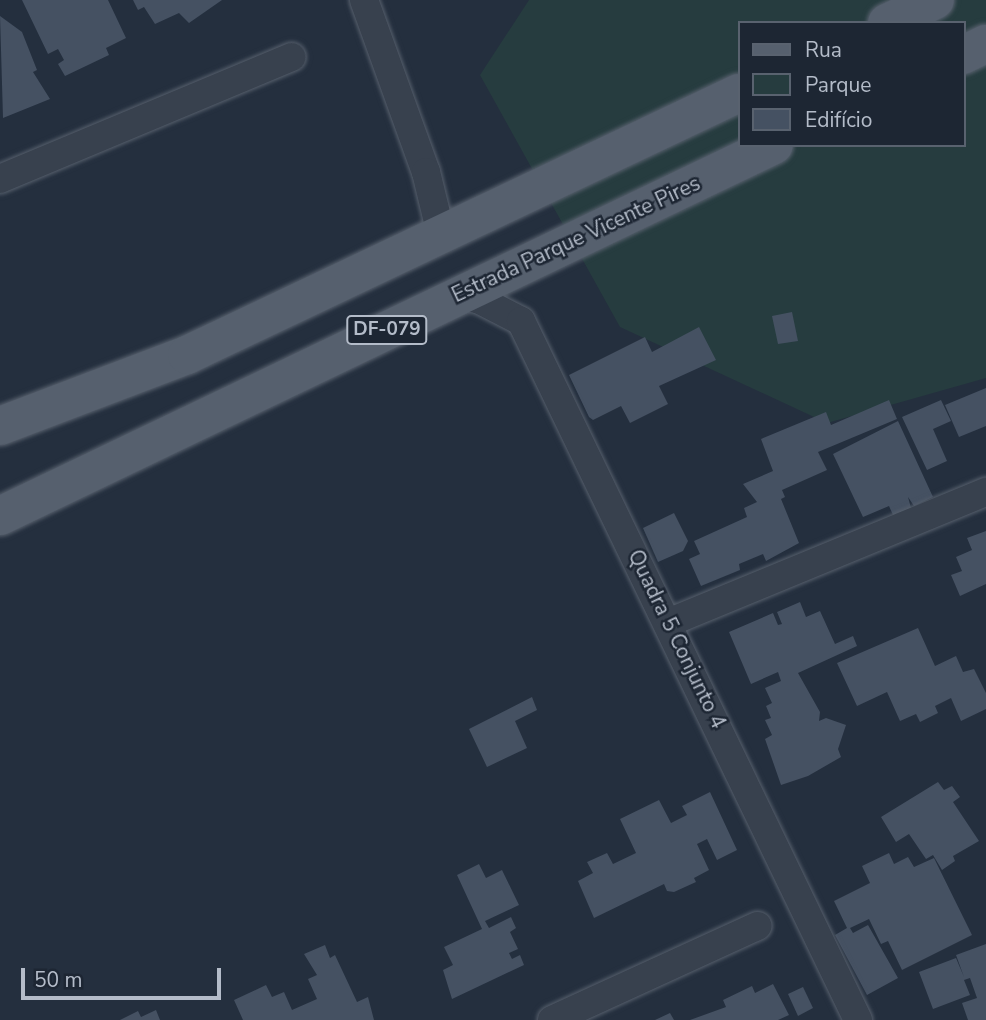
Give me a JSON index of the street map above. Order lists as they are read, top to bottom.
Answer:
{
  "streets": {
    "main road": ["Estrada Parque Vicente Pires", "DF-079"],
    "street": ["Quadra 5 Conjunto 4"]
  },
  "crossings": [
    ["Estrada Parque Vicente Pires", "Quadra 5 Conjunto 4"]
  ],
  "legend": ["Rua", "Parque", "Edifício"],
  "scale_bar": "50 m"
}
